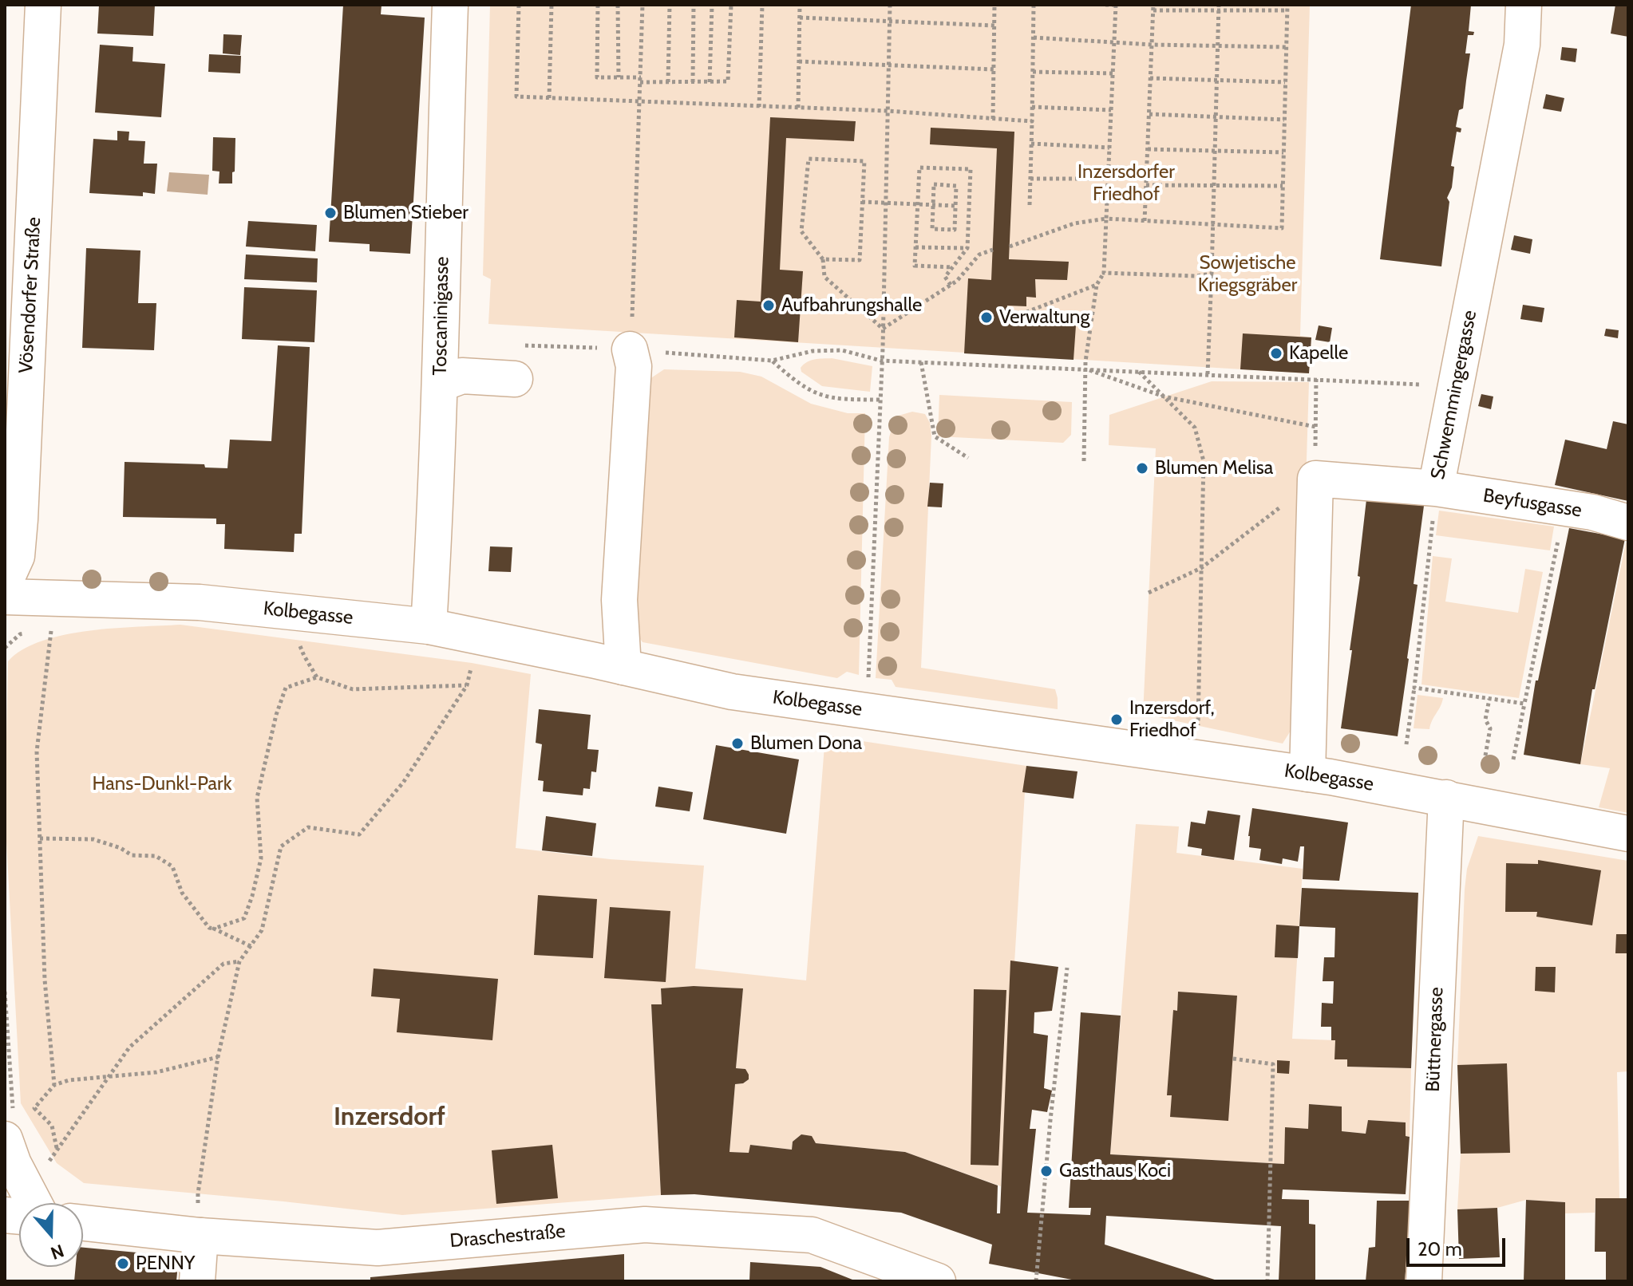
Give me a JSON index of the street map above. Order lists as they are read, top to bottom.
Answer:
{
  "streets": {
    "street": [
      "Vösendorfer Straße",
      "Toscaninigasse",
      "Schwemmingergasse",
      "Beyfusgasse",
      "Kolbegasse",
      "Büttnergasse",
      "Draschestraße"
    ]
  },
  "crossings": [
    ["Toscaninigasse", "Kolbegasse"],
    ["Schwemmingergasse", "Beyfusgasse"],
    ["Kolbegasse", "Büttnergasse"]
  ],
  "districts": ["Inzersdorf"],
  "parks": ["Inzersdorfer Friedhof", "Sowjetische Kriegsgräber", "Hans-Dunkl-Park"],
  "places": [
    "Blumen Stieber",
    "Aufbahrungshalle",
    "Verwaltung",
    "Kapelle",
    "Blumen Melisa",
    "Inzersdorf, Friedhof",
    "Blumen Dona",
    "Gasthaus Koci",
    "PENNY"
  ],
  "scale_bar": "20 m",
  "north": "bottom"
}
